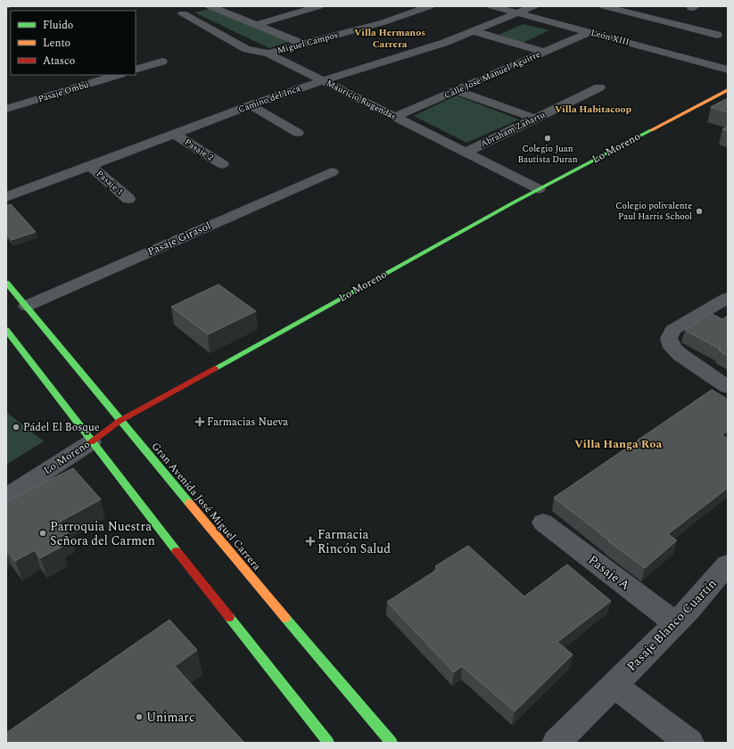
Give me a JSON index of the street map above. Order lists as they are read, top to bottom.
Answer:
{
  "streets": {
    "main road": ["Lo Moreno", "Gran Avenida José Miguel Carrera"],
    "street": [
      "León XIII",
      "Miguel Campos",
      "Calle José Manuel Aguirre",
      "Pasaje Ombú",
      "Camino del Inca",
      "Mauricio Rugendas",
      "Abraham Zañartu",
      "Pasaje 2",
      "Pasaje 1",
      "Pasaje Girasol",
      "Pasaje A",
      "Pasaje Blanco Cuartín"
    ]
  },
  "crossings": [
    ["León XIII", "Calle José Manuel Aguirre"],
    ["León XIII", "Camino del Inca"],
    ["Miguel Campos", "Mauricio Rugendas"],
    ["Calle José Manuel Aguirre", "Mauricio Rugendas"],
    ["Camino del Inca", "Mauricio Rugendas"],
    ["Camino del Inca", "Pasaje 2"],
    ["Camino del Inca", "Pasaje 1"],
    ["Mauricio Rugendas", "Abraham Zañartu"],
    ["Mauricio Rugendas", "Lo Moreno"],
    ["Lo Moreno", "Gran Avenida José Miguel Carrera"],
    ["Pasaje Girasol", "Gran Avenida José Miguel Carrera"],
    ["Pasaje A", "Pasaje Blanco Cuartín"]
  ],
  "districts": ["Villa Hermanos Carrera", "Villa Habitacoop", "Villa Hanga Roa"],
  "places": {
    "other": [
      "Colegio Juan Bautista Duran",
      "Colegio polivalente Paul Harris School",
      "Pádel El Bosque",
      "Parroquia Nuestra Señora del Carmen",
      "Unimarc"
    ],
    "health": ["Farmacias Nueva", "Farmacia Rincón Salud"]
  },
  "legend": ["Fluido", "Lento", "Atasco"]
}
